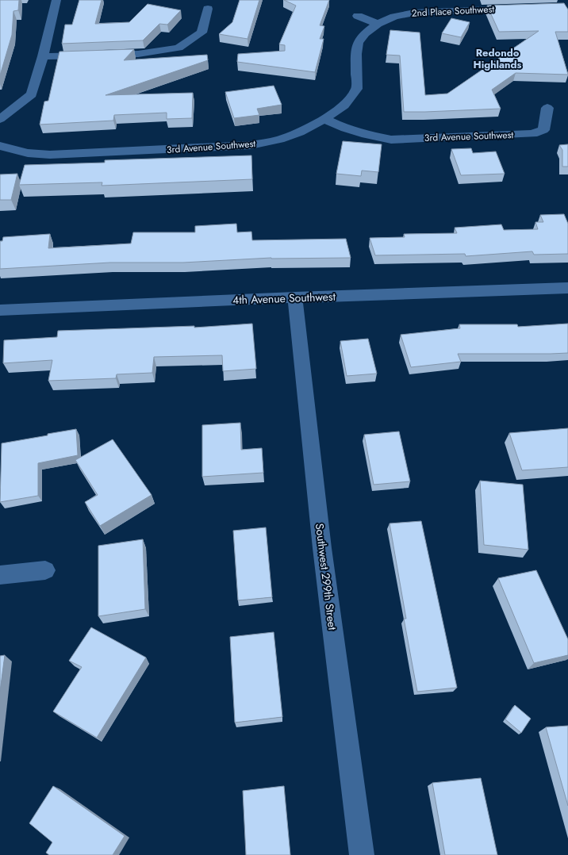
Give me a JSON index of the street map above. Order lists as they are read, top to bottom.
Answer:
{
  "streets": {
    "street": [
      "2nd Place Southwest",
      "3rd Avenue Southwest",
      "4th Avenue Southwest",
      "Southwest 299th Street"
    ]
  },
  "crossings": [
    ["2nd Place Southwest", "3rd Avenue Southwest"],
    ["4th Avenue Southwest", "Southwest 299th Street"]
  ],
  "districts": ["Redondo Highlands"]
}
